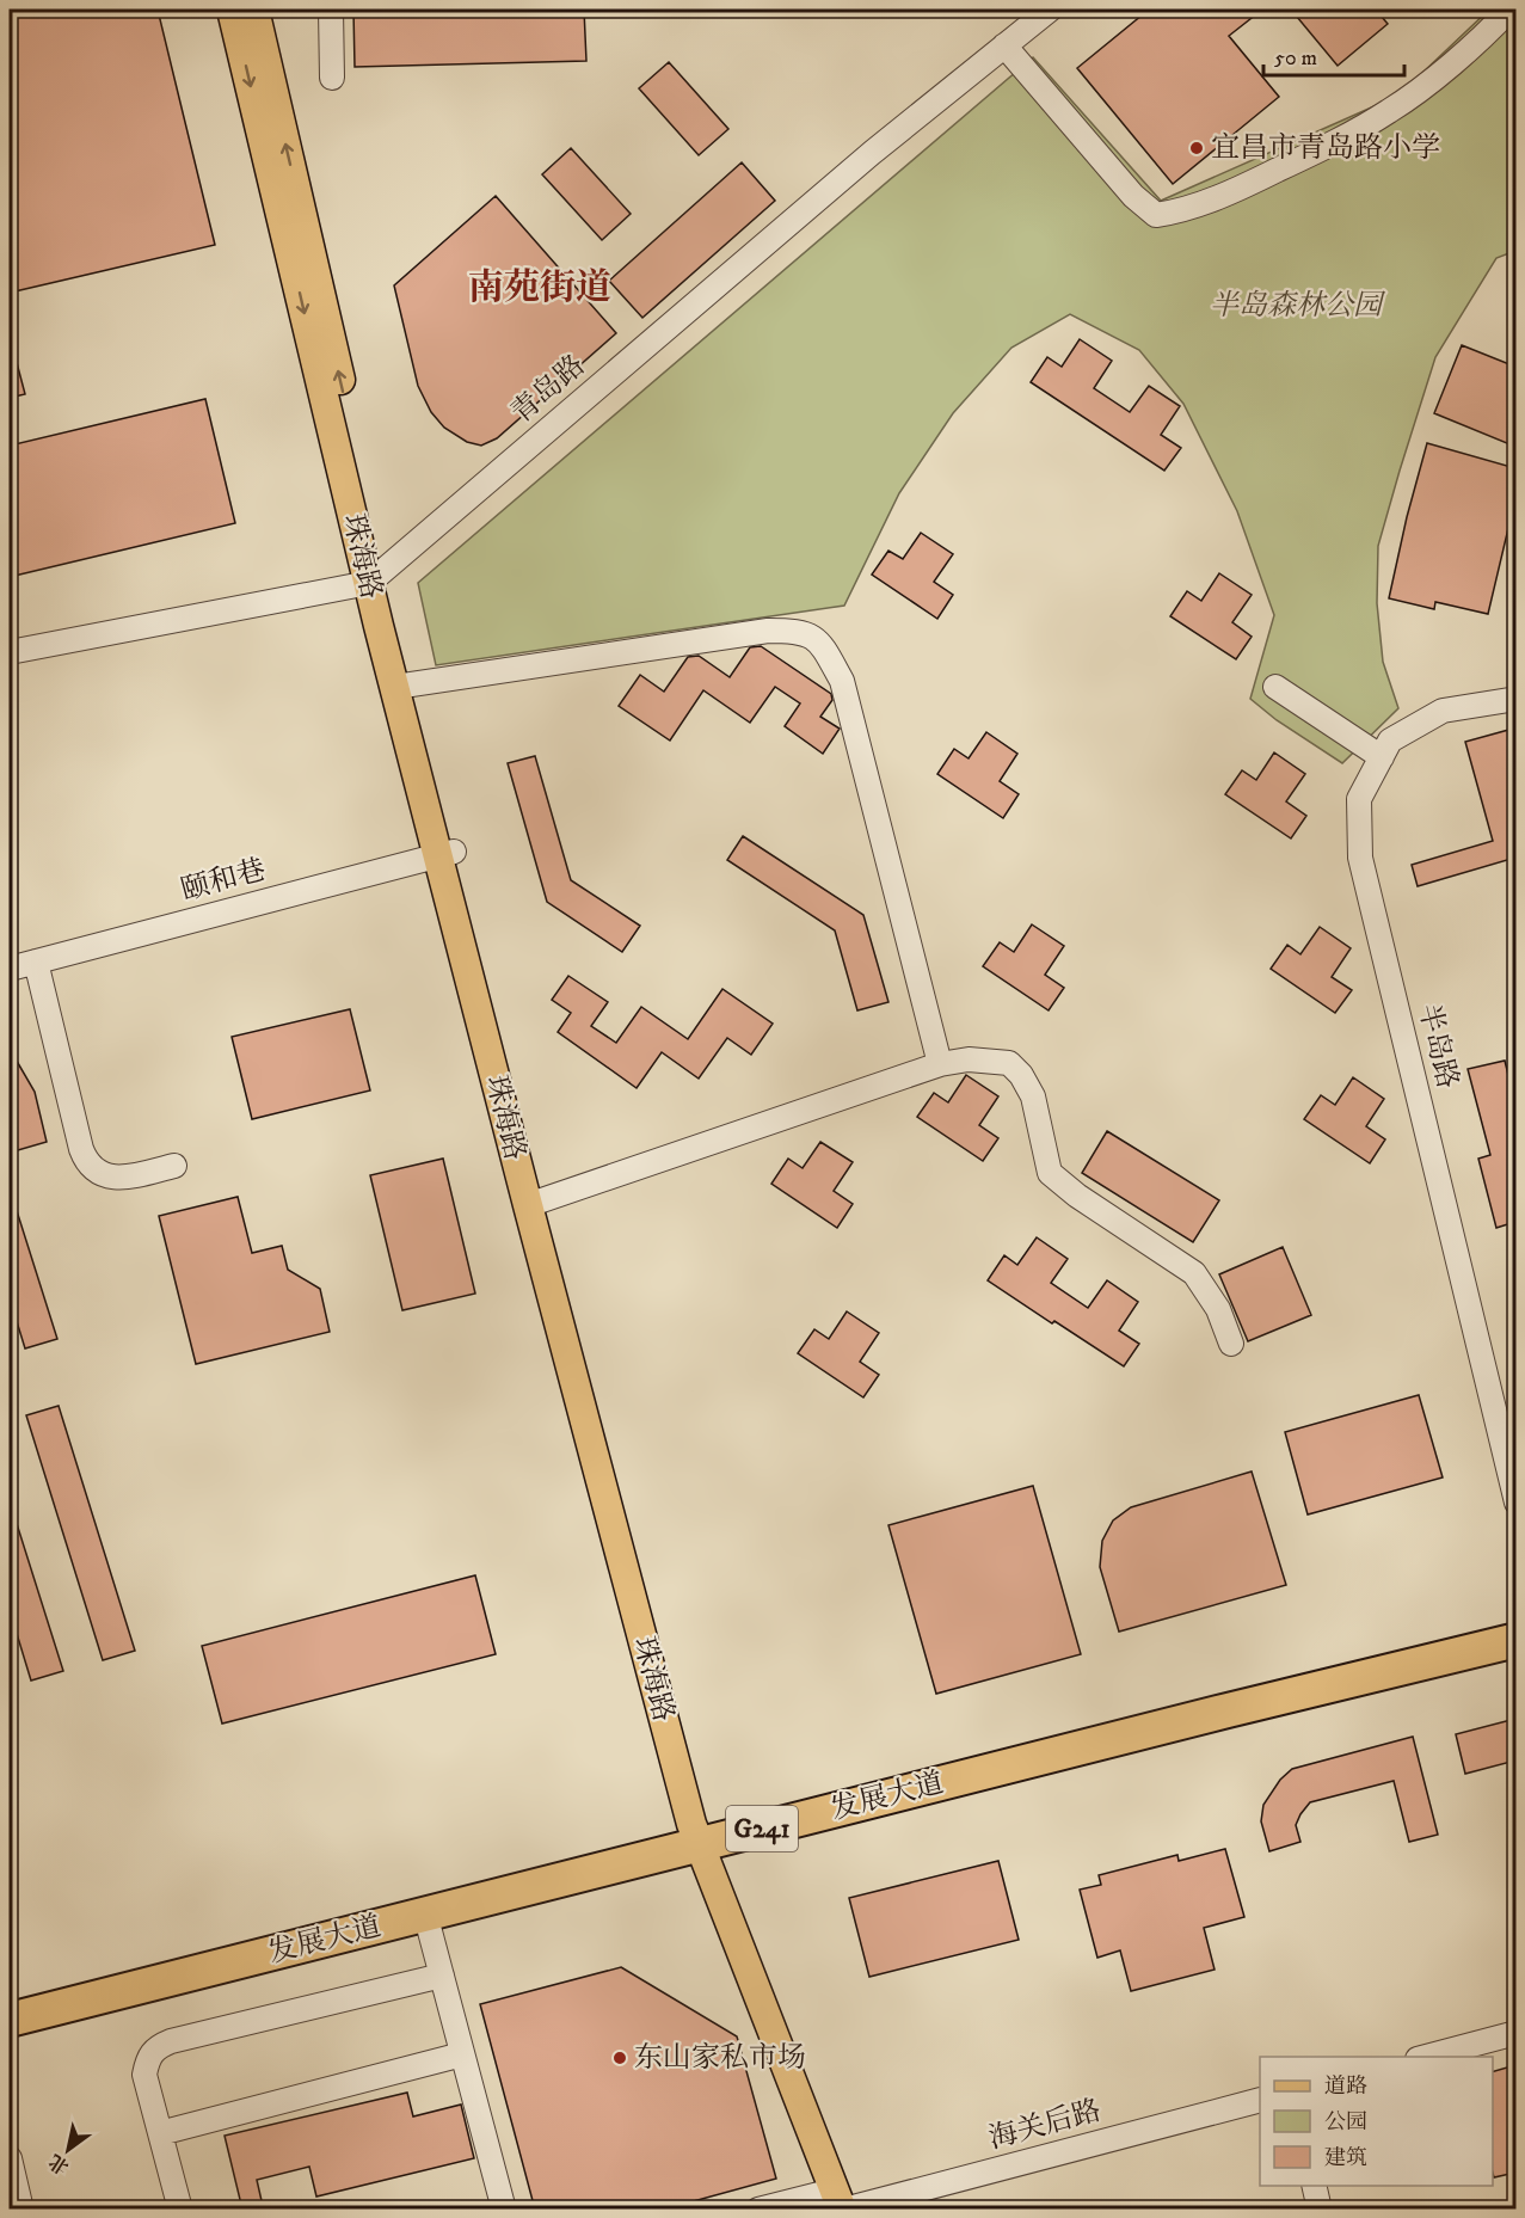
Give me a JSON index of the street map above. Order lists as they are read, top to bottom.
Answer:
{
  "streets": {
    "highway": ["发展大道", "G241"],
    "main road": ["珠海路"],
    "street": [
      "青岛路",
      "颐和巷",
      "半岛路",
      "海关后路"
    ]
  },
  "crossings": [
    ["青岛路", "珠海路"],
    ["珠海路", "颐和巷"],
    ["珠海路", "发展大道"],
    ["珠海路", "海关后路"]
  ],
  "districts": ["南苑街道"],
  "parks": ["半岛森林公园"],
  "places": ["宜昌市青岛路小学", "东山家私市场"],
  "legend": ["道路", "公园", "建筑"],
  "scale_bar": "50 m",
  "north": "bottom left"
}
